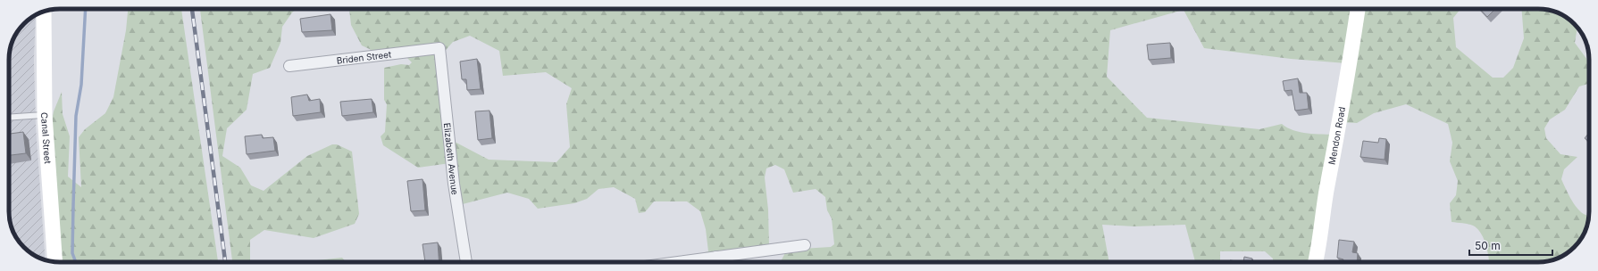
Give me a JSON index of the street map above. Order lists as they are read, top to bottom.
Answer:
{
  "streets": {
    "street": [
      "Briden Street",
      "Mendon Road",
      "Canal Street",
      "Elizabeth Avenue"
    ]
  },
  "crossings": [
    ["Briden Street", "Elizabeth Avenue"]
  ],
  "scale_bar": "50 m"
}
